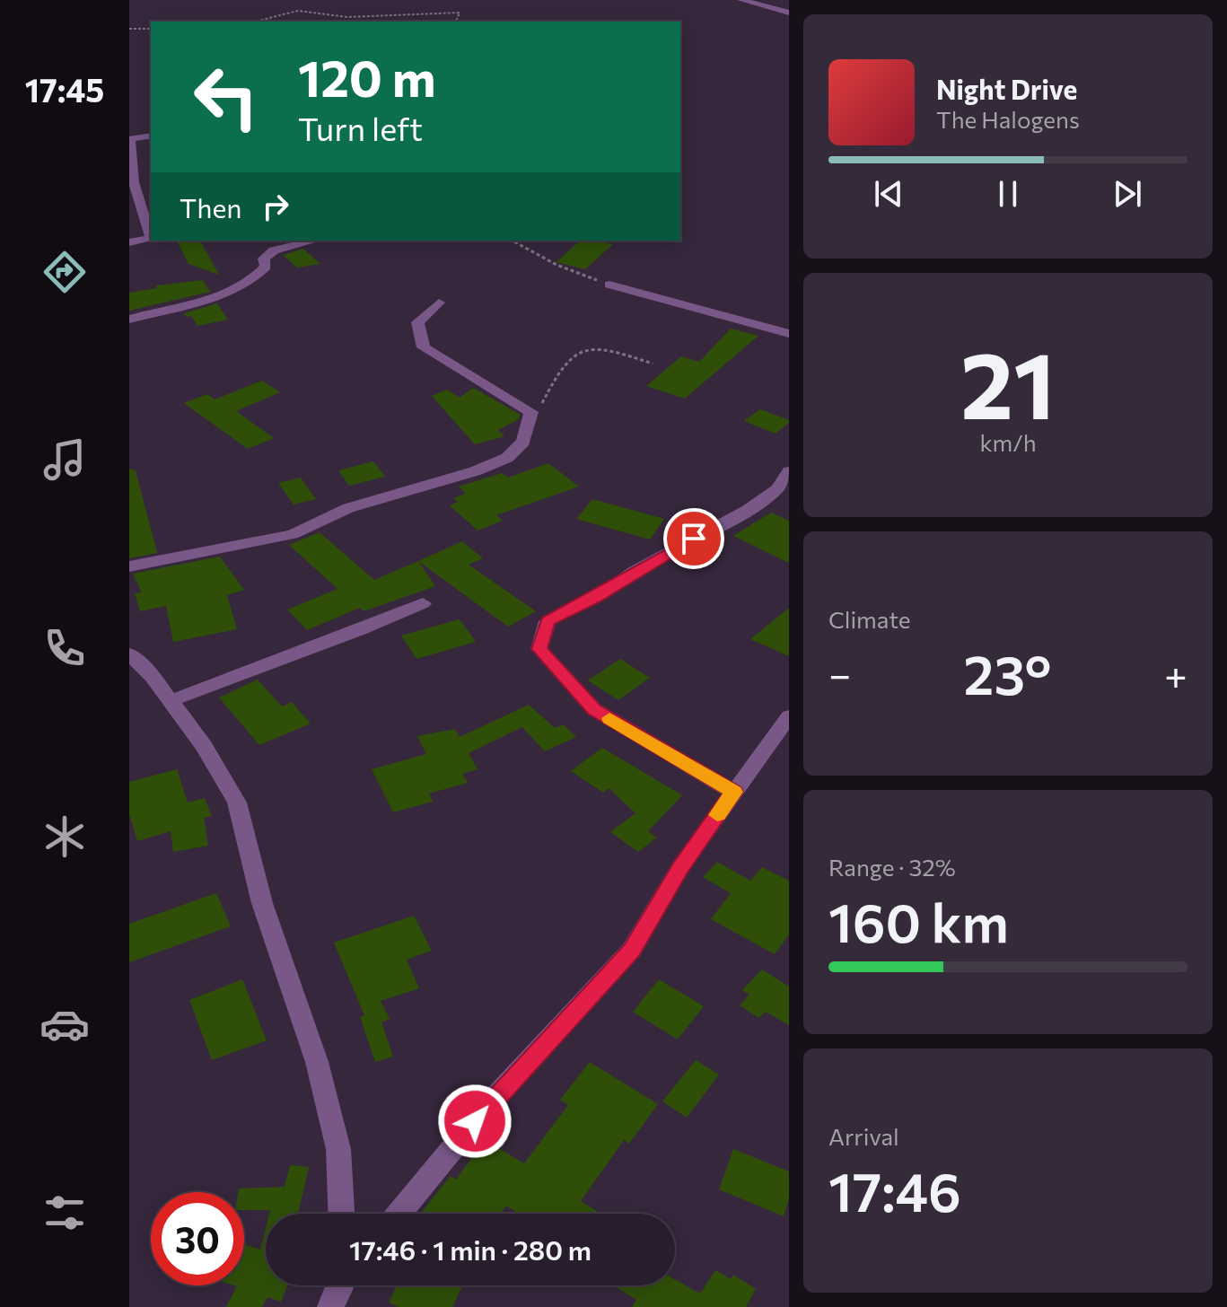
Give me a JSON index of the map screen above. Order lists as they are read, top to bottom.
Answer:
{
  "page": {
    "tabs": "17:45",
    "turn": ["120 m", "Turn left"],
    "song": ["Night Drive", "The Halogens"],
    "then": "Then",
    "tile": [
      ["21", "km/h"],
      "Climate",
      ["Range · 32%", "160 km"],
      ["Arrival", "17:46"]
    ],
    "heat": ["−", "23°", "+"],
    "limit": "30",
    "trip": "17:46 · 1 min · 280 m"
  }
}
